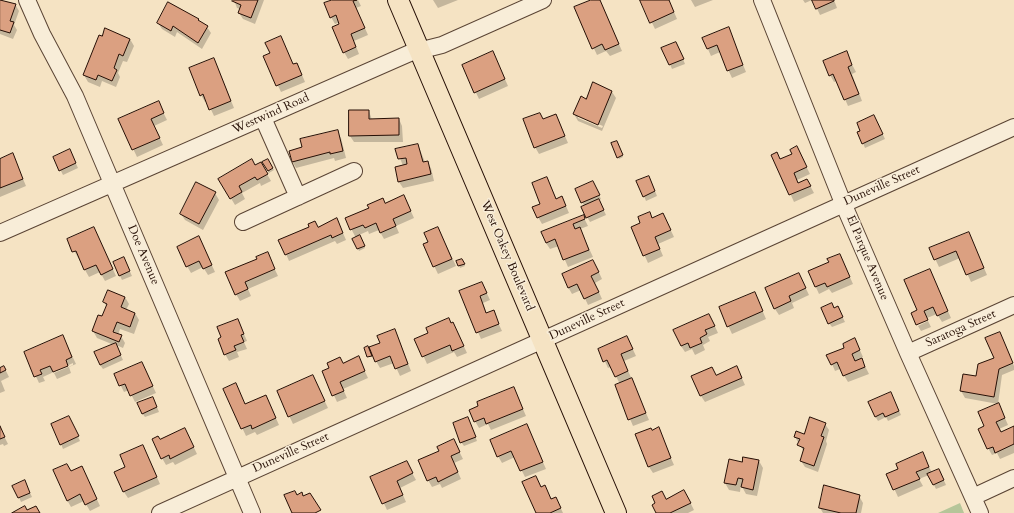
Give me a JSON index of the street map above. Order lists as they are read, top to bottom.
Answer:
{
  "streets": {
    "main road": ["West Oakey Boulevard"],
    "street": [
      "Westwind Road",
      "Duneville Street",
      "Doe Avenue",
      "El Parque Avenue",
      "Saratoga Street"
    ]
  },
  "crossings": [
    ["Westwind Road", "Doe Avenue"],
    ["Westwind Road", "West Oakey Boulevard"],
    ["Duneville Street", "Doe Avenue"],
    ["Duneville Street", "West Oakey Boulevard"],
    ["Duneville Street", "El Parque Avenue"],
    ["El Parque Avenue", "Saratoga Street"]
  ]
}
